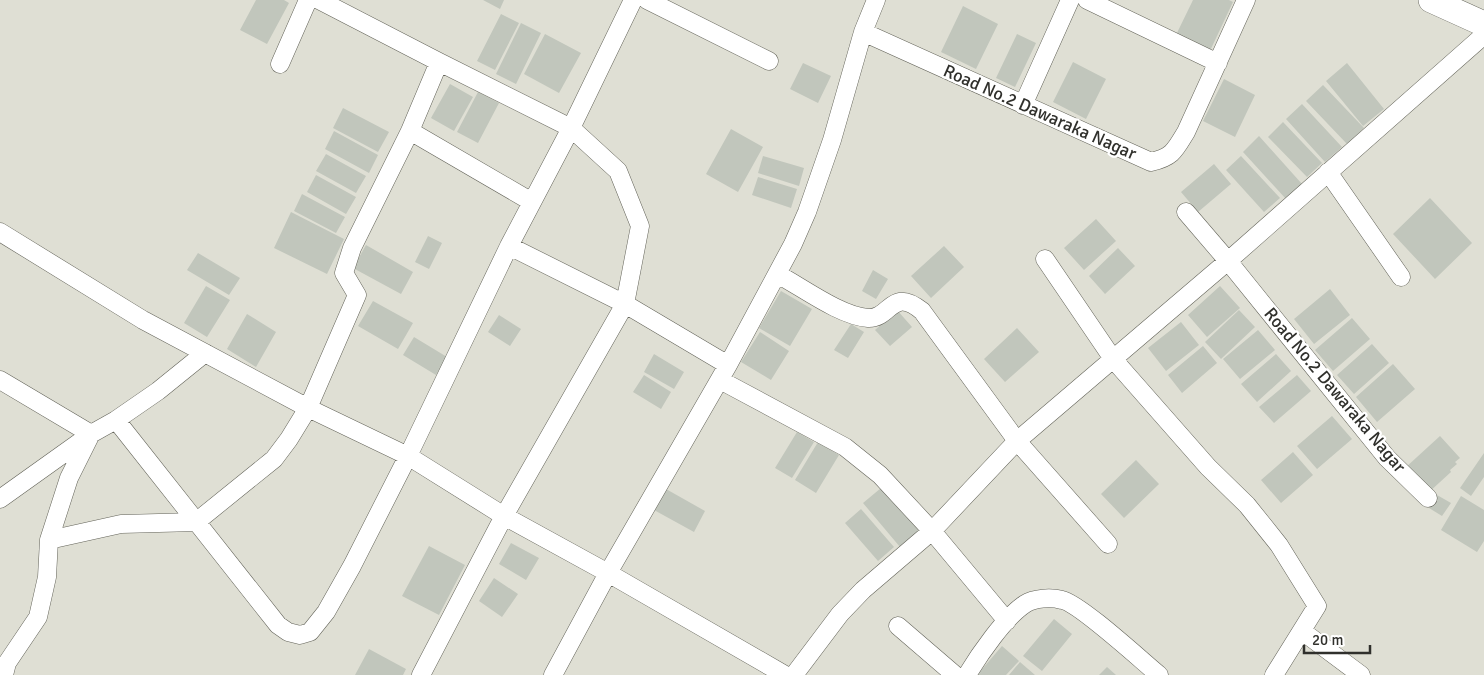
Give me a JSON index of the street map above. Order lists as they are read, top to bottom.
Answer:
{
  "streets": {
    "street": ["Road No.2 Dawaraka Nagar"]
  },
  "scale_bar": "20 m"
}
